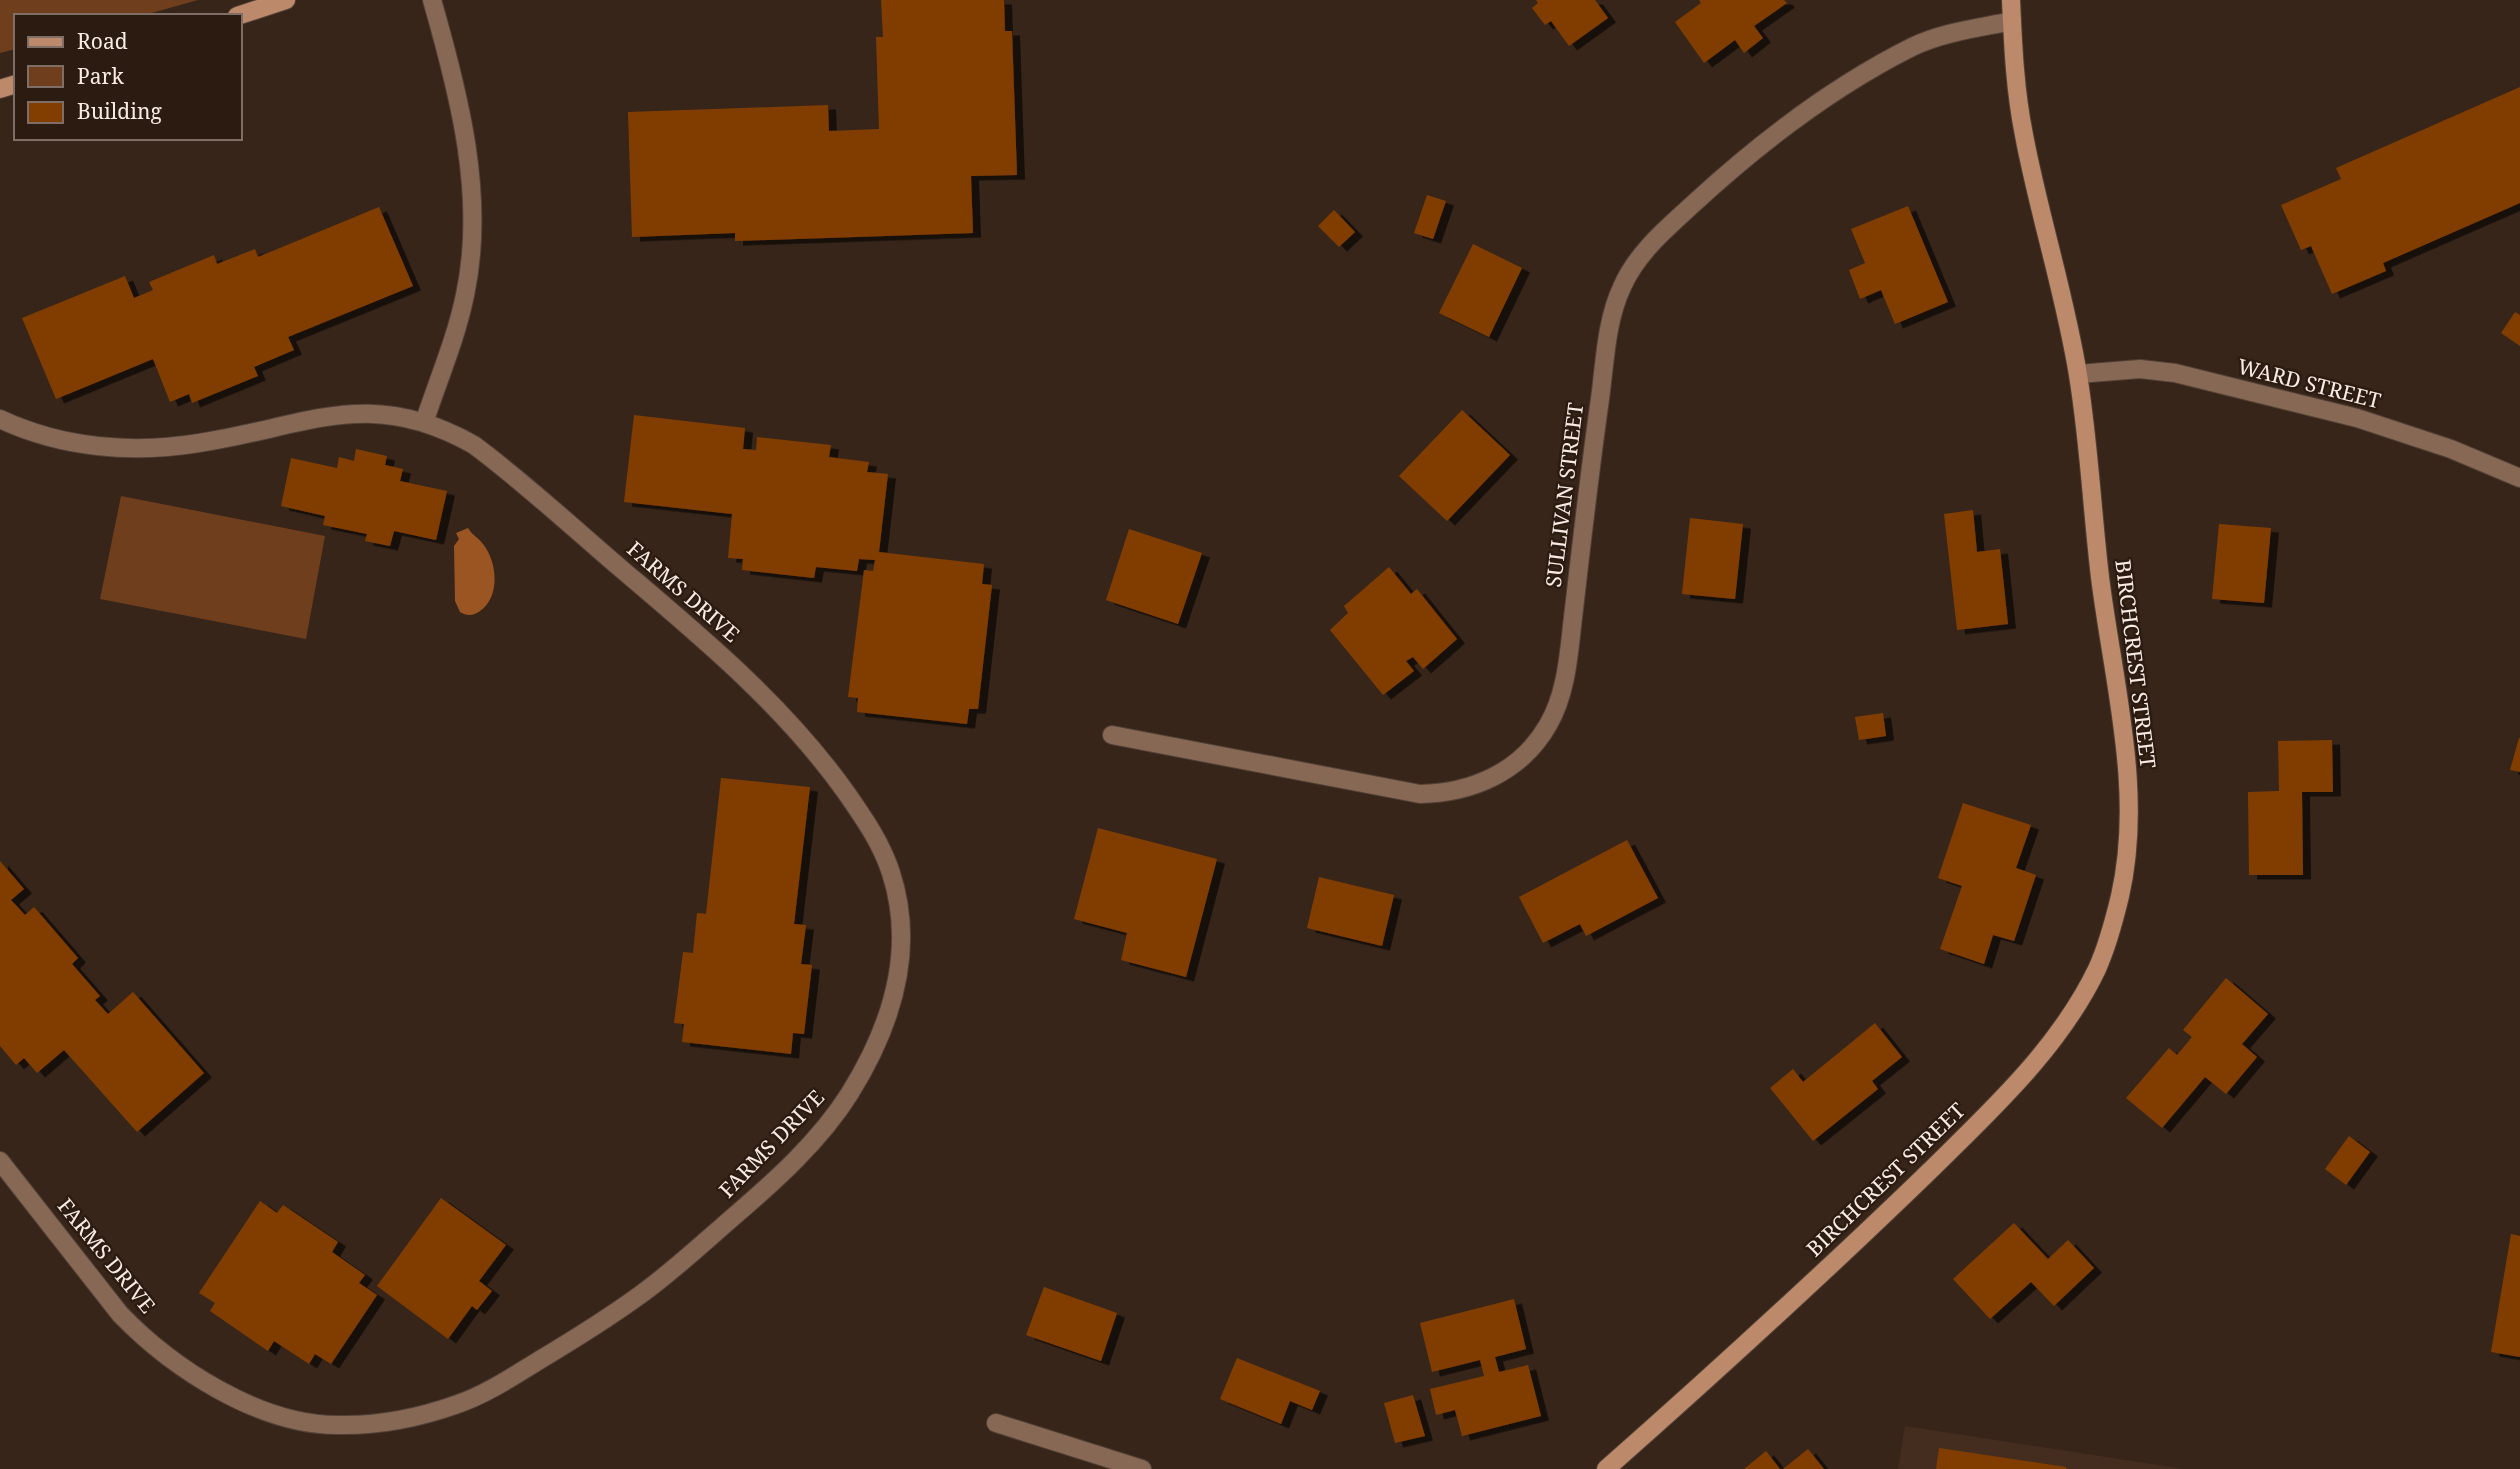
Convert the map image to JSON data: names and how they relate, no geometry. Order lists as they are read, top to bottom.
{
  "streets": {
    "street": [
      "WARD STREET",
      "SULLIVAN STREET",
      "FARMS DRIVE",
      "BIRCHCREST STREET"
    ]
  },
  "crossings": [
    ["WARD STREET", "BIRCHCREST STREET"],
    ["SULLIVAN STREET", "BIRCHCREST STREET"]
  ],
  "legend": ["Road", "Park", "Building"]
}
